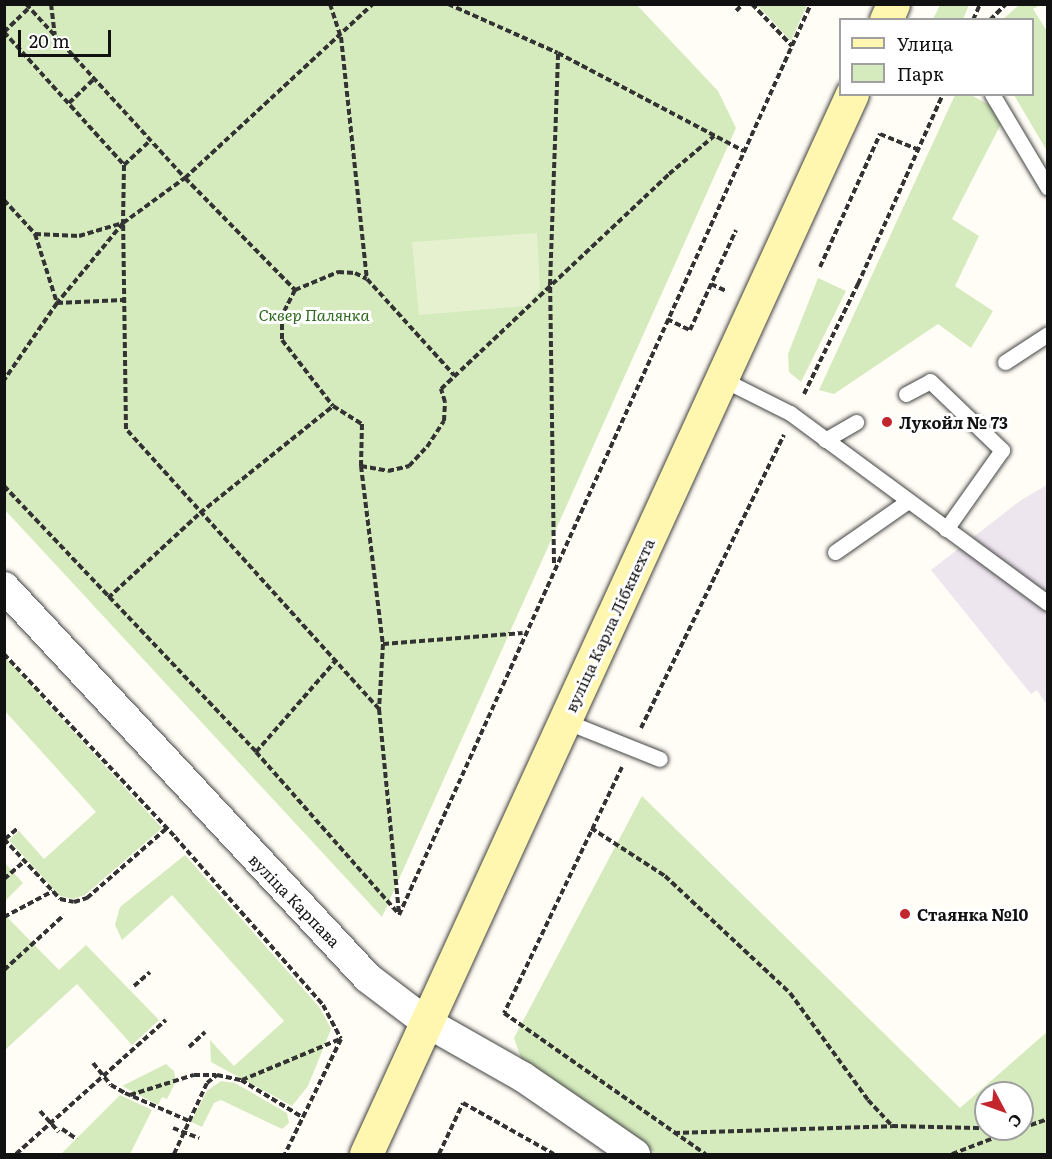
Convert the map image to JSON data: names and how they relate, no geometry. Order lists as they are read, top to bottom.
{
  "streets": {
    "main road": ["вуліца Карла Лібкнехта"],
    "street": ["вуліца Карпава"]
  },
  "crossings": [
    ["вуліца Карла Лібкнехта", "вуліца Карпава"]
  ],
  "parks": ["Сквер Палянка"],
  "places": ["Лукойл № 73", "Стаянка №10"],
  "legend": ["Улица", "Парк"],
  "scale_bar": "20 m",
  "north": "bottom right"
}
